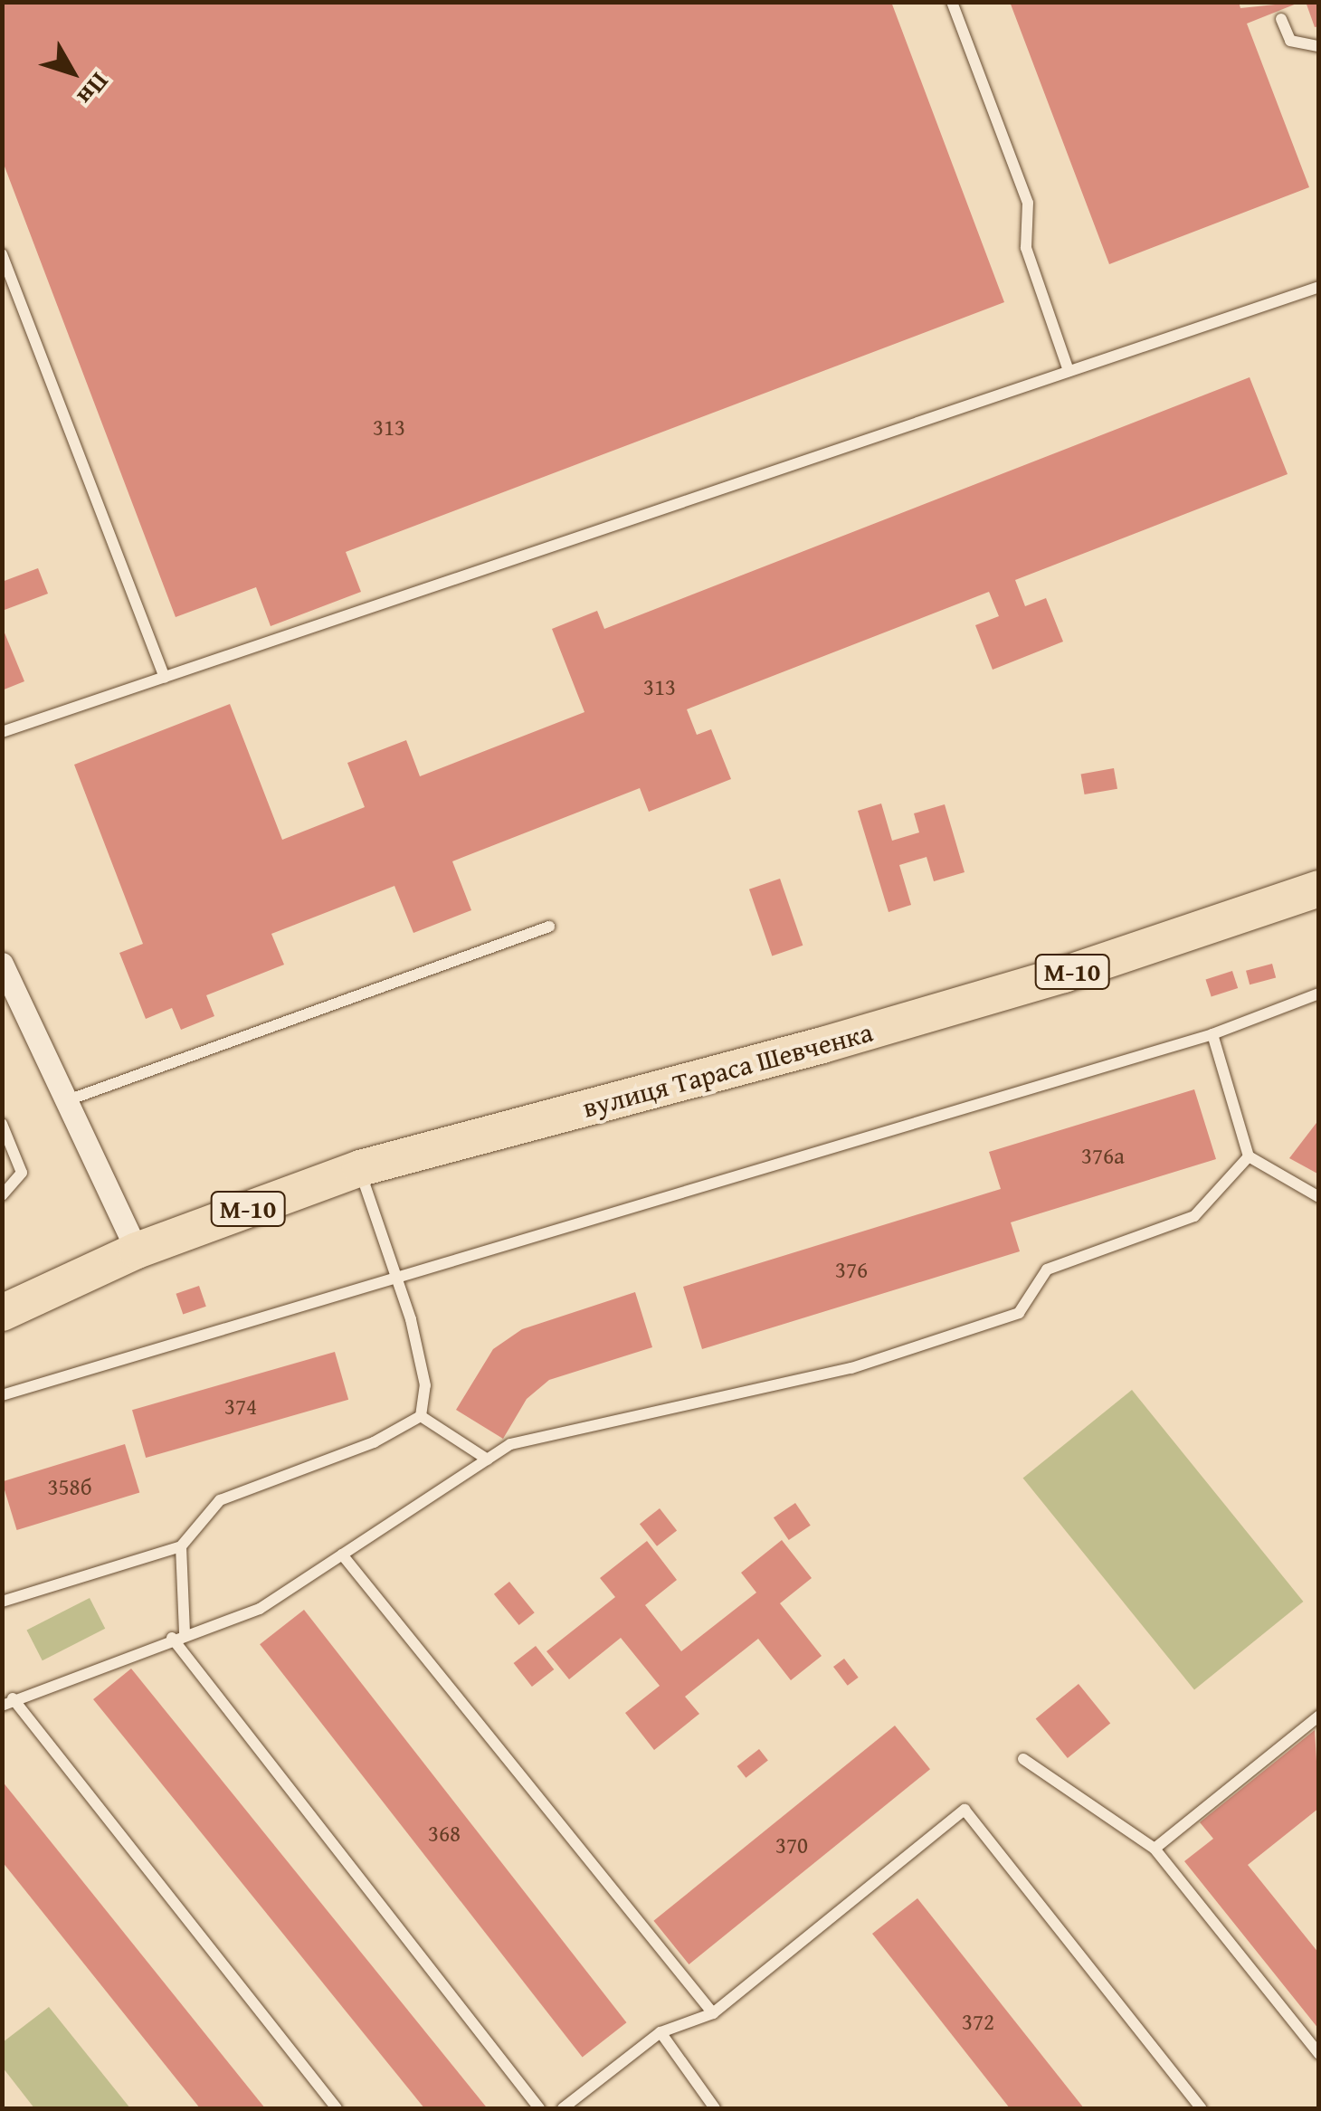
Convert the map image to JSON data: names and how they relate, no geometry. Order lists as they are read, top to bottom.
{
  "streets": {
    "main road": ["М-10", "вулиця Тараса Шевченка"]
  },
  "house_numbers": [
    "313",
    "313",
    "376а",
    "376",
    "374",
    "358б",
    "368",
    "370",
    "372"
  ],
  "north": "bottom right"
}
